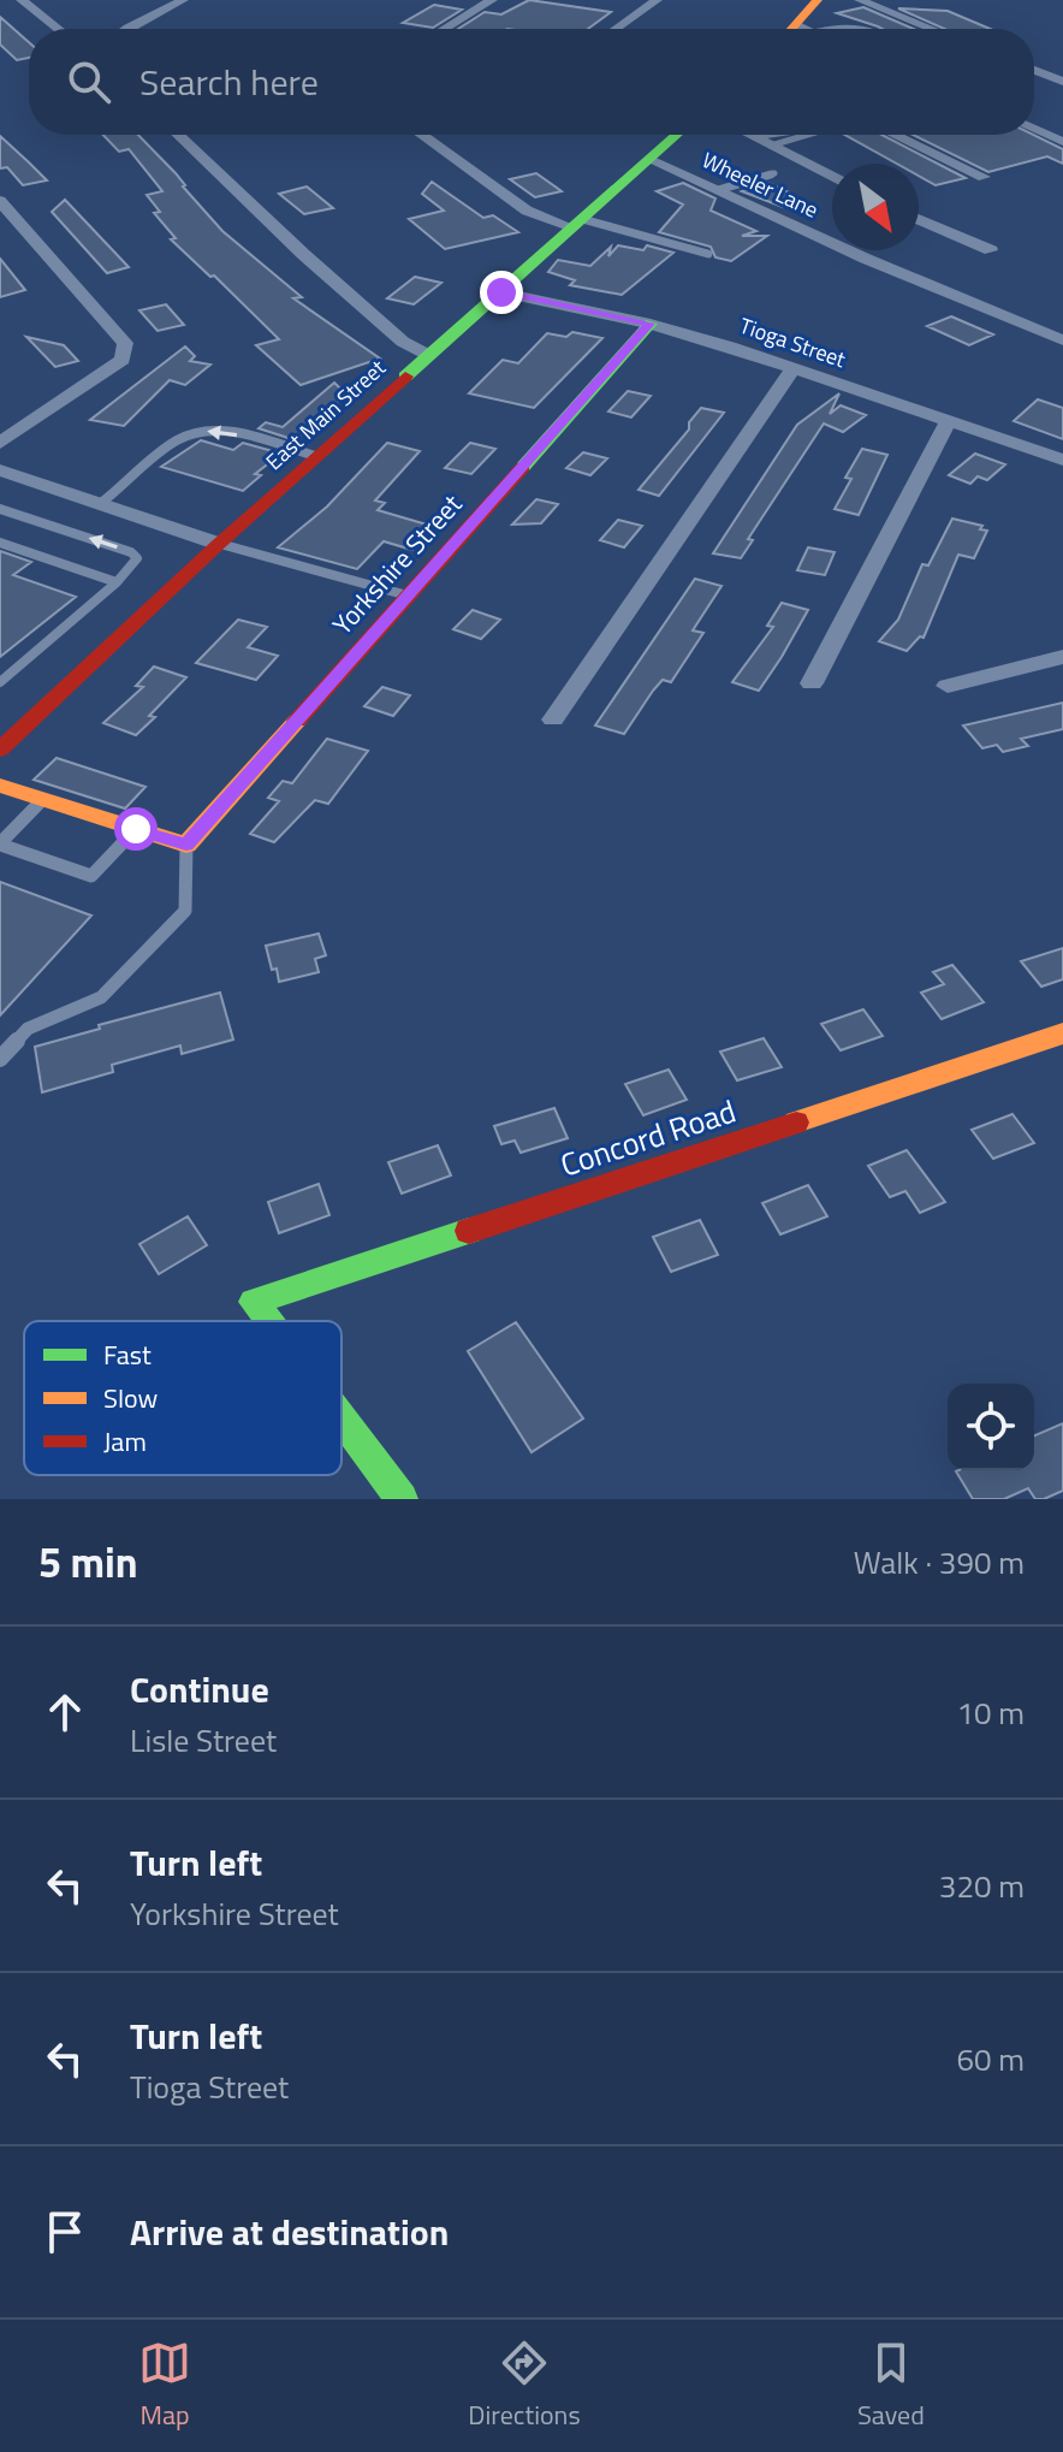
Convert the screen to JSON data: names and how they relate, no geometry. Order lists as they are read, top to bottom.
{
  "streets": {
    "main road": ["East Main Street", "Yorkshire Street", "Concord Road"],
    "street": ["Wheeler Lane", "Tioga Street"]
  },
  "crossings": [
    ["Wheeler Lane", "East Main Street"],
    ["Tioga Street", "East Main Street"],
    ["Tioga Street", "Yorkshire Street"]
  ],
  "legend": ["Fast", "Slow", "Jam"],
  "north": "bottom right",
  "page": {
    "search": "Search here",
    "heading": ["5 min", "Walk · 390 m"],
    "list": [
      ["Continue", "Lisle Street", "10 m"],
      ["Turn left", "Yorkshire Street", "320 m"],
      ["Turn left", "Tioga Street", "60 m"],
      "Arrive at destination"
    ],
    "nav": ["Map", "Directions", "Saved"]
  }
}
